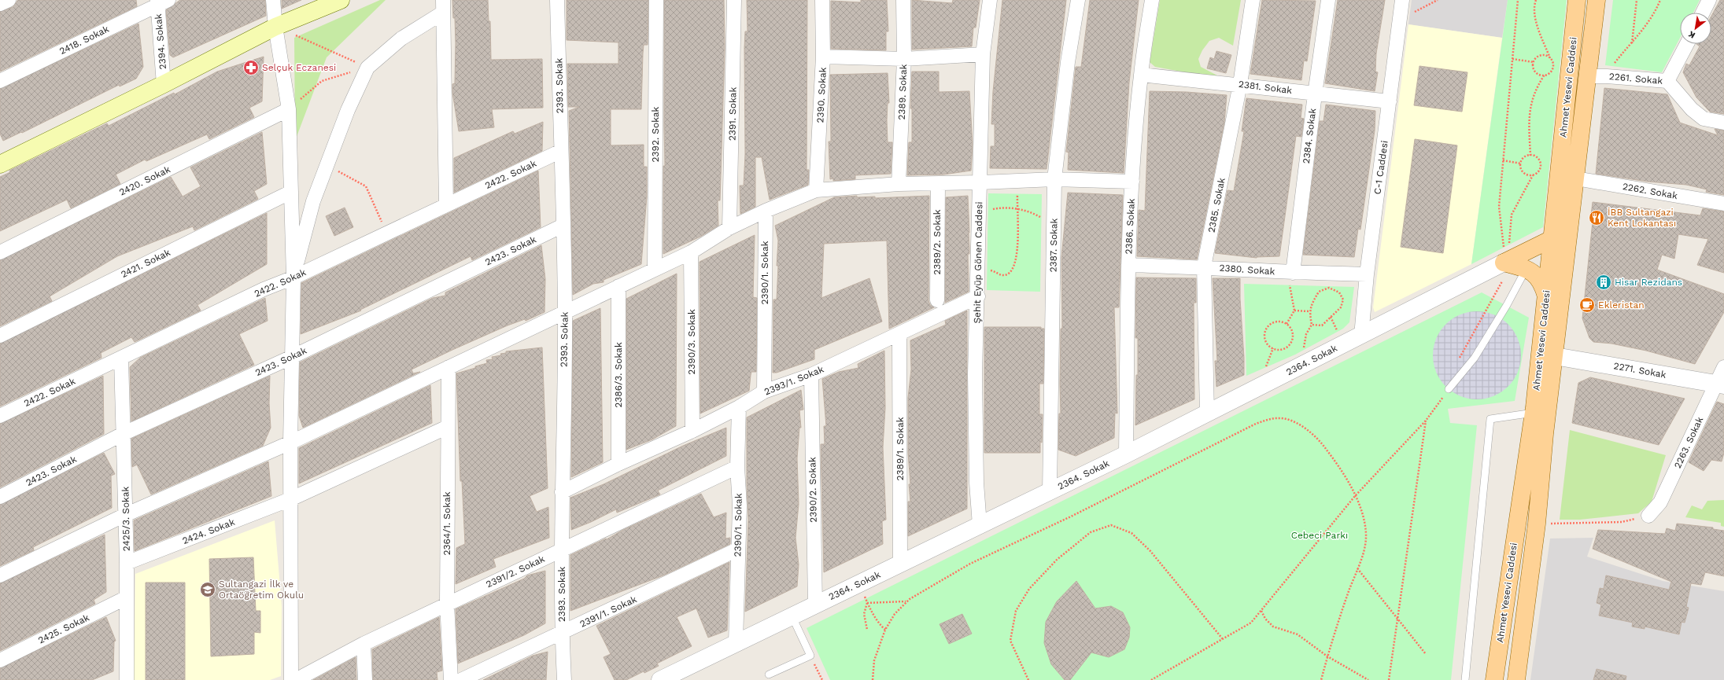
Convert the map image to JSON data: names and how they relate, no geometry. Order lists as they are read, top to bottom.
{
  "streets": {
    "main road": ["Ahmet Yesevi Caddesi"],
    "street": [
      "2418. Sokak",
      "2394. Sokak",
      "2261. Sokak",
      "2393. Sokak",
      "2381. Sokak",
      "2389. Sokak",
      "2390. Sokak",
      "2391. Sokak",
      "2392. Sokak",
      "2384. Sokak",
      "C-1 Caddesi",
      "2422. Sokak",
      "2420. Sokak",
      "2262. Sokak",
      "2385. Sokak",
      "2386. Sokak",
      "2389/2. Sokak",
      "2387. Sokak",
      "2423. Sokak",
      "Şehit Eyüp Gönen Caddesi",
      "2421. Sokak",
      "2380. Sokak",
      "2390/1. Sokak",
      "2390/3. Sokak",
      "2364. Sokak",
      "2271. Sokak",
      "2386/3. Sokak",
      "2393/1. Sokak",
      "2263. Sokak",
      "2389/1. Sokak",
      "2390/2. Sokak",
      "2425/3. Sokak",
      "2364/1. Sokak",
      "2424. Sokak",
      "2391/2. Sokak",
      "2391/1. Sokak",
      "2425. Sokak"
    ]
  },
  "crossings": [
    ["2418. Sokak", "2394. Sokak"],
    ["2261. Sokak", "Ahmet Yesevi Caddesi"],
    ["2393. Sokak", "2422. Sokak"],
    ["2393. Sokak", "2423. Sokak"],
    ["2393. Sokak", "2393/1. Sokak"],
    ["2393. Sokak", "2391/2. Sokak"],
    ["2393. Sokak", "2391/1. Sokak"],
    ["2381. Sokak", "2384. Sokak"],
    ["2381. Sokak", "C-1 Caddesi"],
    ["2381. Sokak", "2385. Sokak"],
    ["2381. Sokak", "2386. Sokak"],
    ["Ahmet Yesevi Caddesi", "2262. Sokak"],
    ["Ahmet Yesevi Caddesi", "2271. Sokak"],
    ["2384. Sokak", "2380. Sokak"],
    ["C-1 Caddesi", "2380. Sokak"],
    ["C-1 Caddesi", "2364. Sokak"],
    ["2422. Sokak", "2425/3. Sokak"],
    ["2385. Sokak", "2380. Sokak"],
    ["2385. Sokak", "2364. Sokak"],
    ["2386. Sokak", "2380. Sokak"],
    ["2386. Sokak", "2364. Sokak"],
    ["2387. Sokak", "2364. Sokak"],
    ["2423. Sokak", "2425/3. Sokak"],
    ["Şehit Eyüp Gönen Caddesi", "2364. Sokak"],
    ["Şehit Eyüp Gönen Caddesi", "2393/1. Sokak"],
    ["2390/1. Sokak", "2364. Sokak"],
    ["2390/1. Sokak", "2393/1. Sokak"],
    ["2390/1. Sokak", "2391/2. Sokak"],
    ["2390/1. Sokak", "2391/1. Sokak"],
    ["2390/3. Sokak", "2393/1. Sokak"],
    ["2364. Sokak", "2389/1. Sokak"],
    ["2364. Sokak", "2390/2. Sokak"],
    ["2271. Sokak", "2263. Sokak"],
    ["2386/3. Sokak", "2393/1. Sokak"],
    ["2393/1. Sokak", "2389/1. Sokak"],
    ["2393/1. Sokak", "2390/2. Sokak"],
    ["2425/3. Sokak", "2424. Sokak"],
    ["2425/3. Sokak", "2425. Sokak"],
    ["2364/1. Sokak", "2424. Sokak"],
    ["2364/1. Sokak", "2391/2. Sokak"]
  ],
  "parks": ["Cebeci Parkı"],
  "places": {
    "pharmacy": ["Selçuk Eczanesi"],
    "restaurant": ["İBB Sultangazi Kent Lokantası"],
    "building": ["Hisar Rezidans"],
    "cafe": ["Ekleristan"],
    "school or university": ["Sultangazi İlk ve Ortaöğretim Okulu"]
  },
  "north": "bottom left"
}
